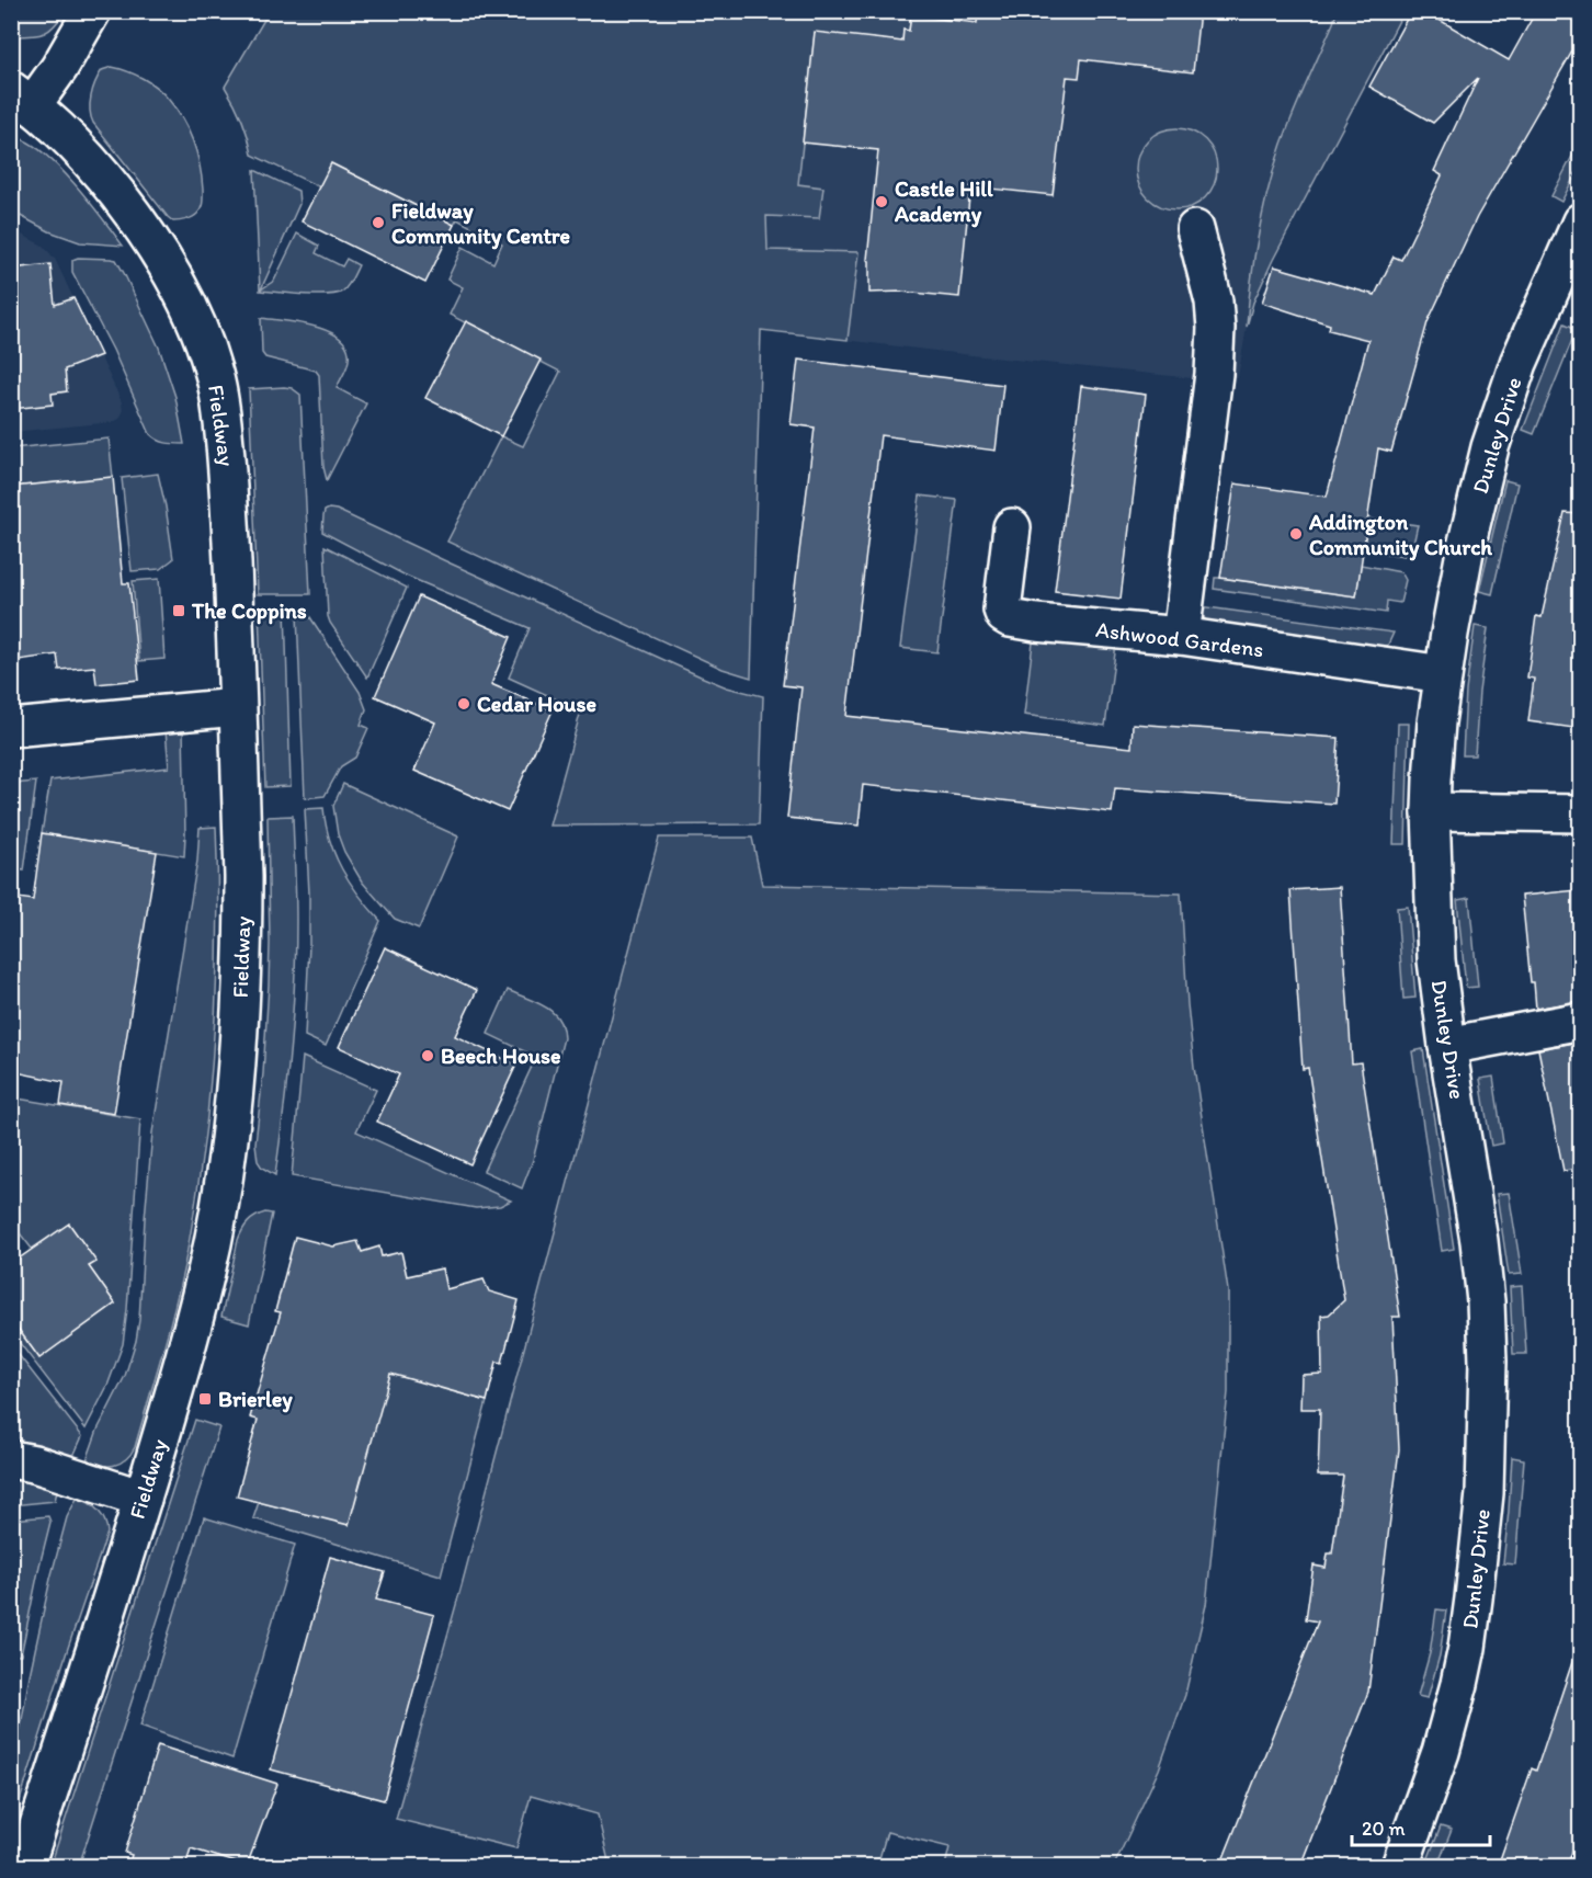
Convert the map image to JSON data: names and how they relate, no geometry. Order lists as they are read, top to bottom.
{
  "streets": {
    "street": ["Fieldway", "Dunley Drive", "Ashwood Gardens"]
  },
  "crossings": [
    ["Dunley Drive", "Ashwood Gardens"]
  ],
  "places": {
    "other": [
      "Castle Hill Academy",
      "Fieldway Community Centre",
      "Addington Community Church",
      "Cedar House",
      "Beech House"
    ],
    "transit": ["The Coppins", "Brierley"]
  },
  "scale_bar": "20 m"
}
